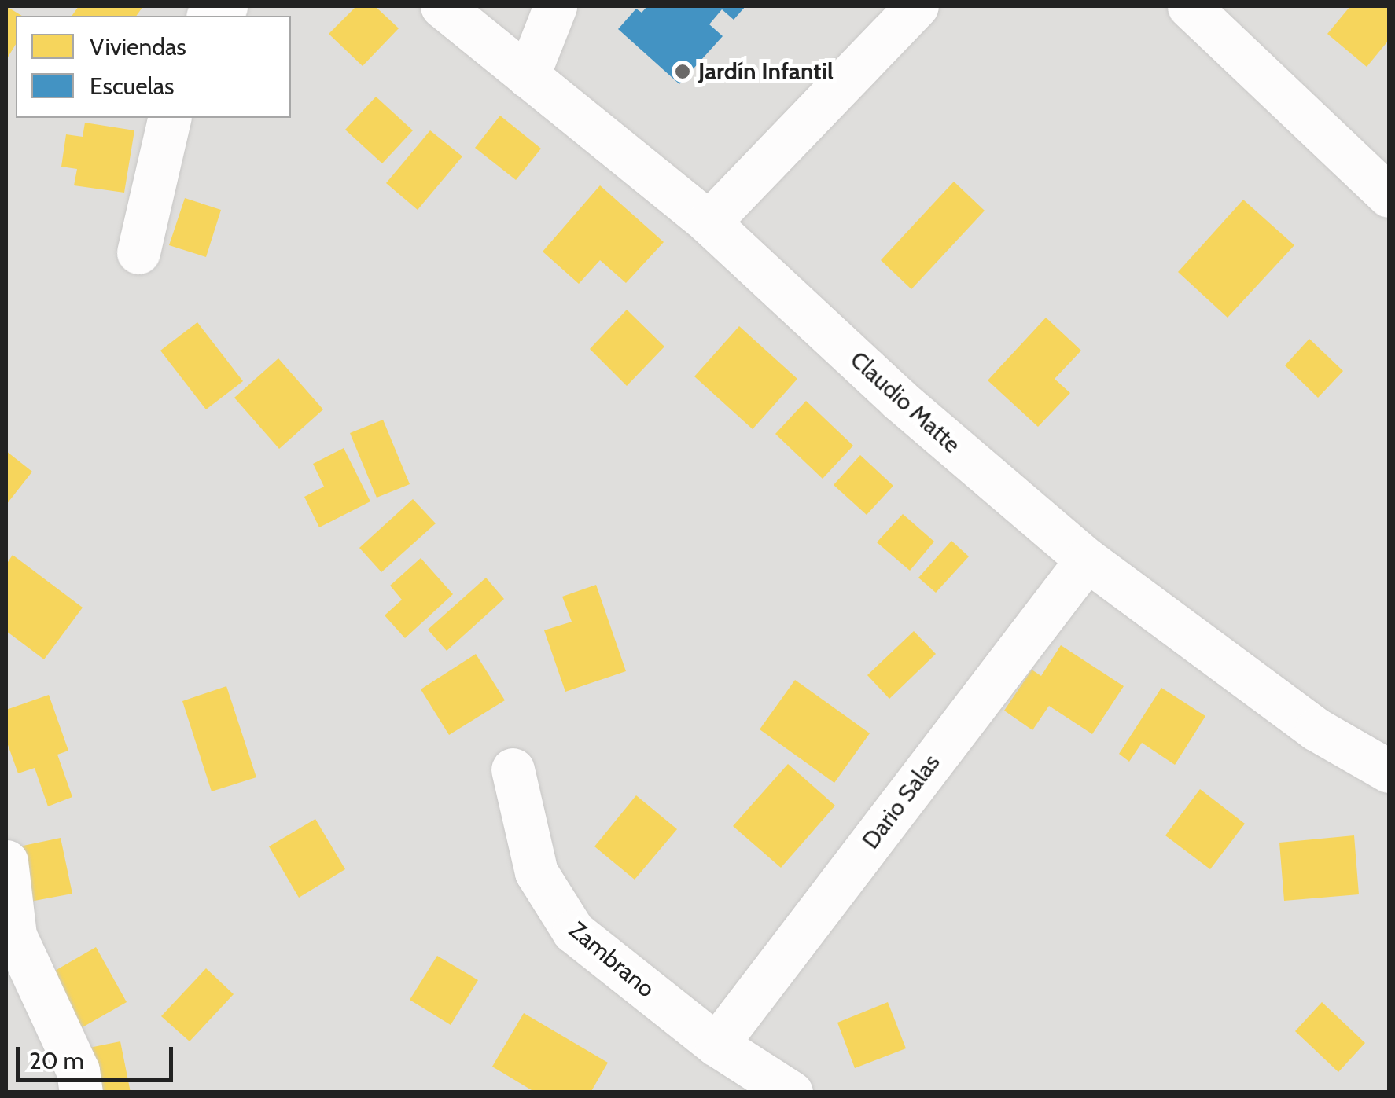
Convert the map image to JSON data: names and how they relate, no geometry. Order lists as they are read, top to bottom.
{
  "streets": {
    "street": ["Claudio Matte", "Dario Salas", "Zambrano"]
  },
  "crossings": [
    ["Claudio Matte", "Dario Salas"],
    ["Dario Salas", "Zambrano"]
  ],
  "places": ["Jardín Infantil"],
  "legend": ["Viviendas", "Escuelas"],
  "scale_bar": "20 m"
}
